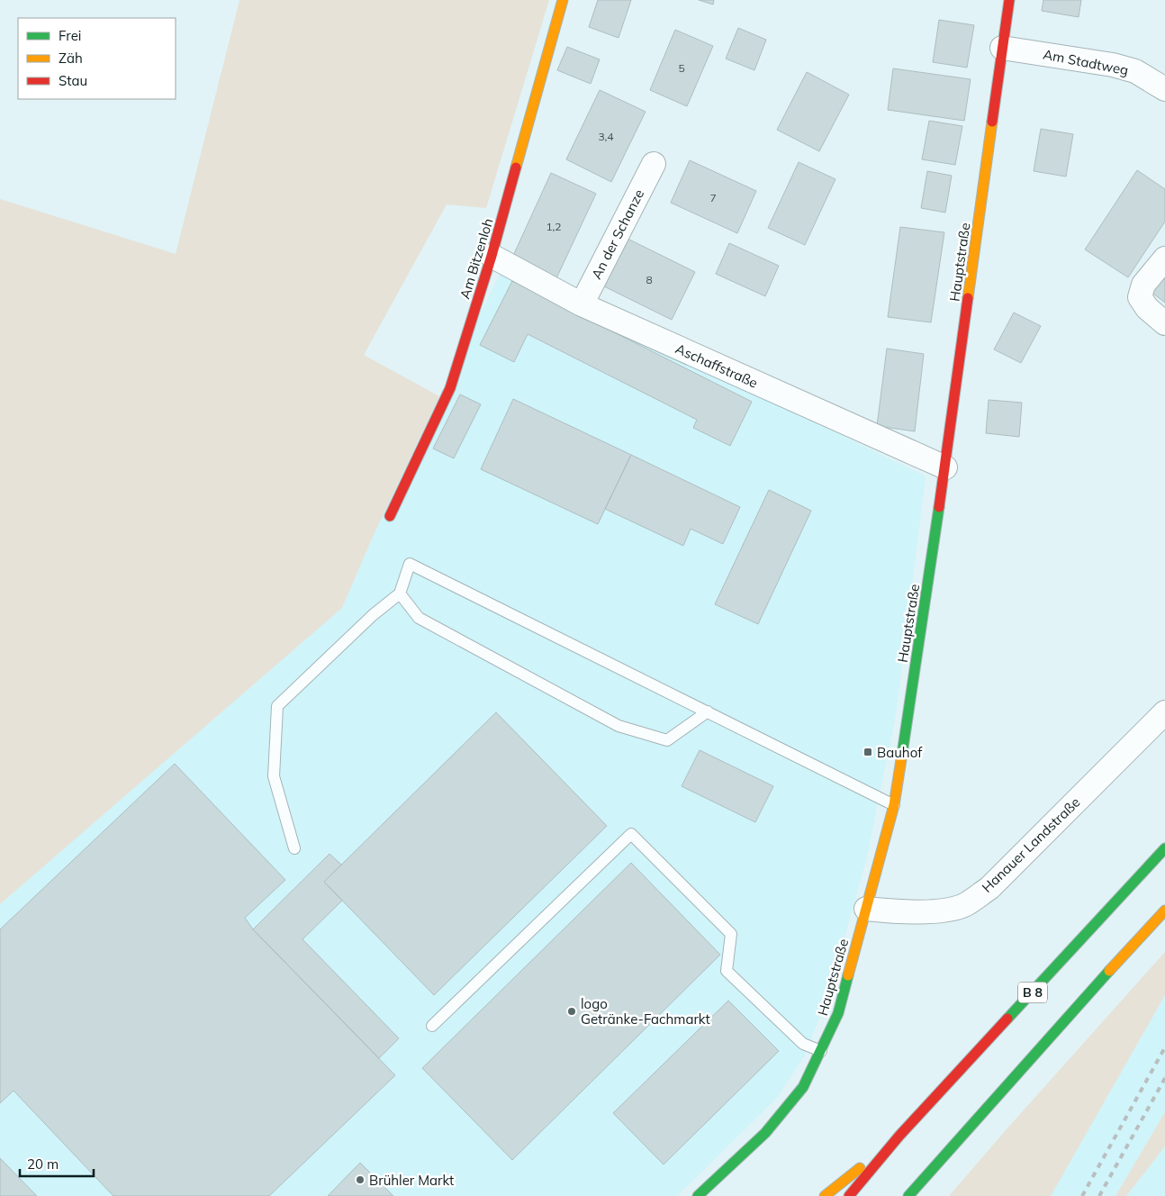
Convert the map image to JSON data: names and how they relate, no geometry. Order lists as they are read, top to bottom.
{
  "streets": {
    "main road": ["Am Bitzenloh", "Hauptstraße", "B 8"],
    "street": [
      "Am Stadtweg",
      "An der Schanze",
      "Aschaffstraße",
      "Hanauer Landstraße"
    ]
  },
  "crossings": [
    ["Am Stadtweg", "Hauptstraße"],
    ["An der Schanze", "Aschaffstraße"],
    ["Am Bitzenloh", "Aschaffstraße"],
    ["Hauptstraße", "Aschaffstraße"],
    ["Hauptstraße", "Hanauer Landstraße"]
  ],
  "places": {
    "transit": ["Bauhof"],
    "other": ["logo Getränke-Fachmarkt", "Brühler Markt"]
  },
  "house_numbers": [
    "5",
    "3,4",
    "7",
    "1,2",
    "8"
  ],
  "legend": ["Frei", "Zäh", "Stau"],
  "scale_bar": "20 m"
}
